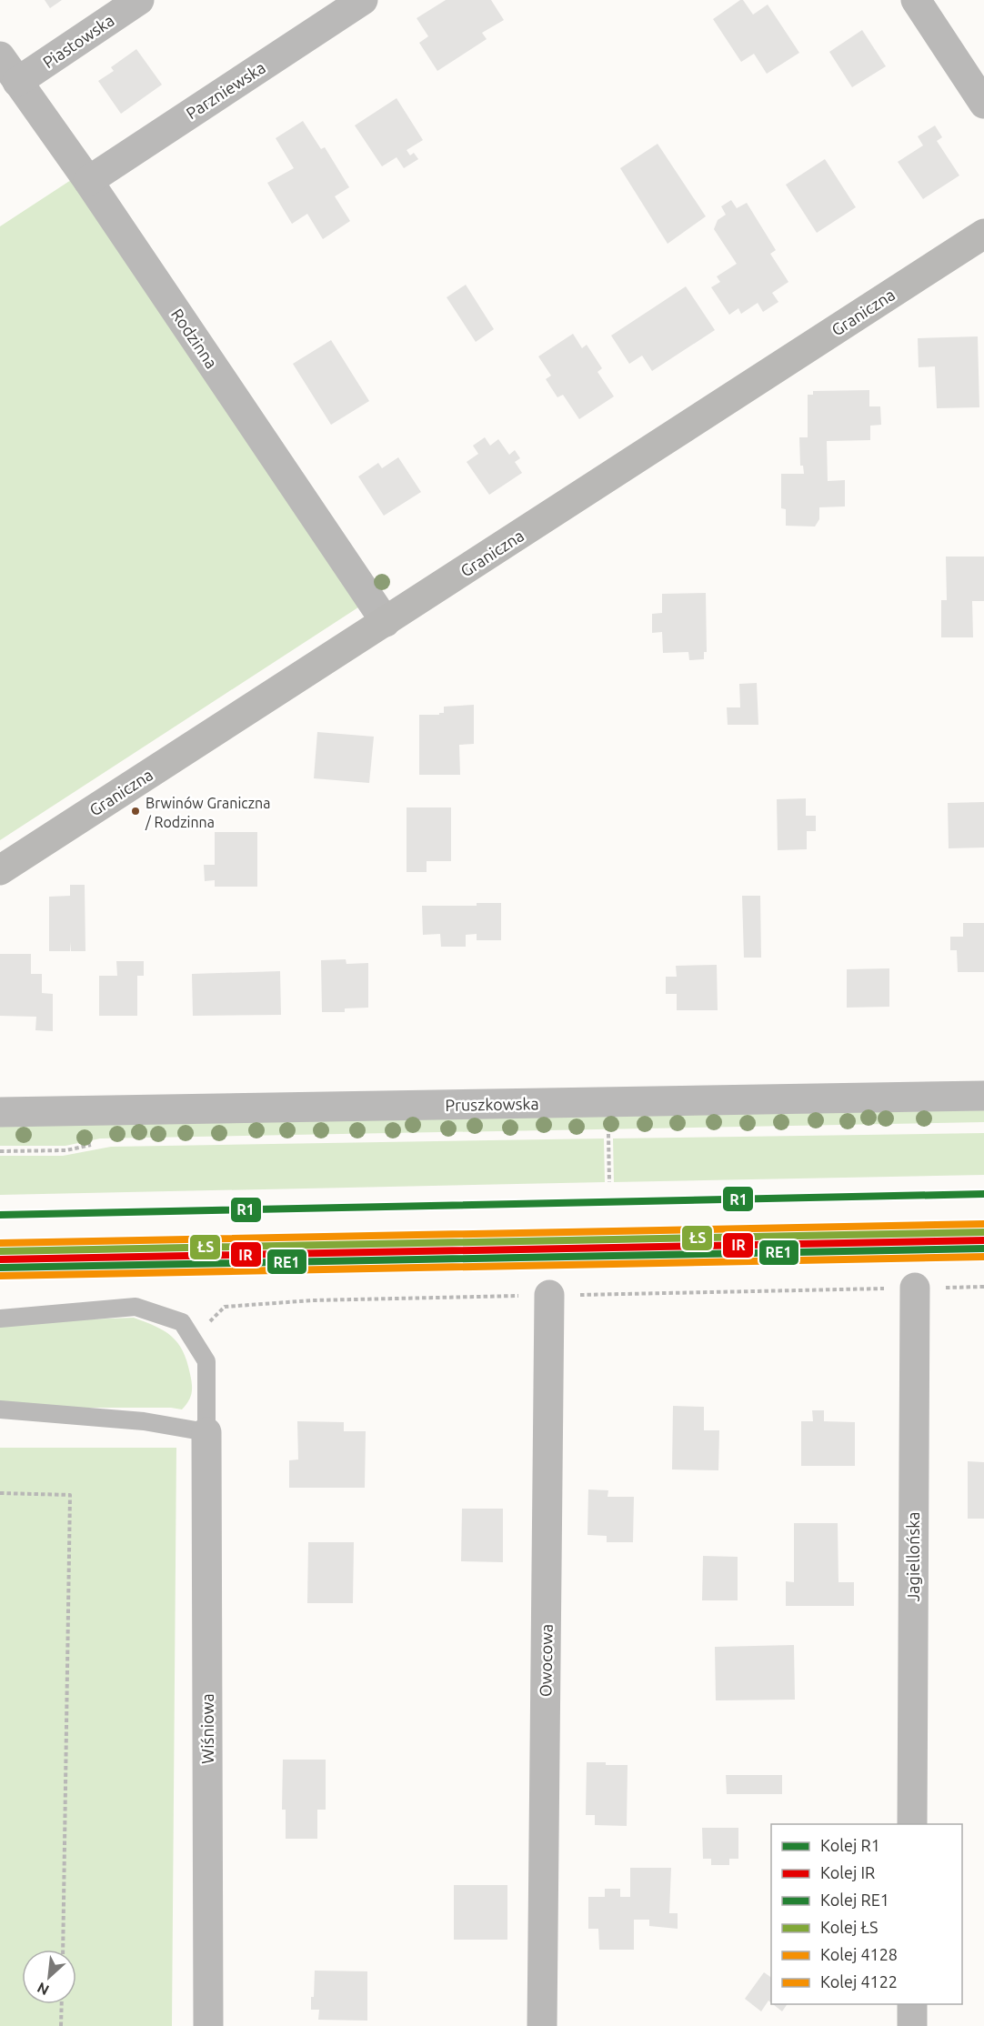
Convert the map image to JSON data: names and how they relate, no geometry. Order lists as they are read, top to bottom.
{
  "streets": {
    "street": [
      "Piastowska",
      "Parzniewska",
      "Graniczna",
      "Rodzinna",
      "Pruszkowska",
      "Jagiellońska",
      "Owocowa",
      "Wiśniowa"
    ]
  },
  "crossings": [
    ["Piastowska", "Rodzinna"],
    ["Parzniewska", "Rodzinna"],
    ["Graniczna", "Rodzinna"]
  ],
  "places": ["Brwinów Graniczna / Rodzinna"],
  "lines": [
    "rail line R1",
    "rail line 4122",
    "rail line ŁS",
    "rail line IR",
    "rail line RE1",
    "rail line 4128"
  ],
  "legend": [
    "Kolej R1",
    "Kolej IR",
    "Kolej RE1",
    "Kolej ŁS",
    "Kolej 4128",
    "Kolej 4122"
  ],
  "north": "bottom left"
}
